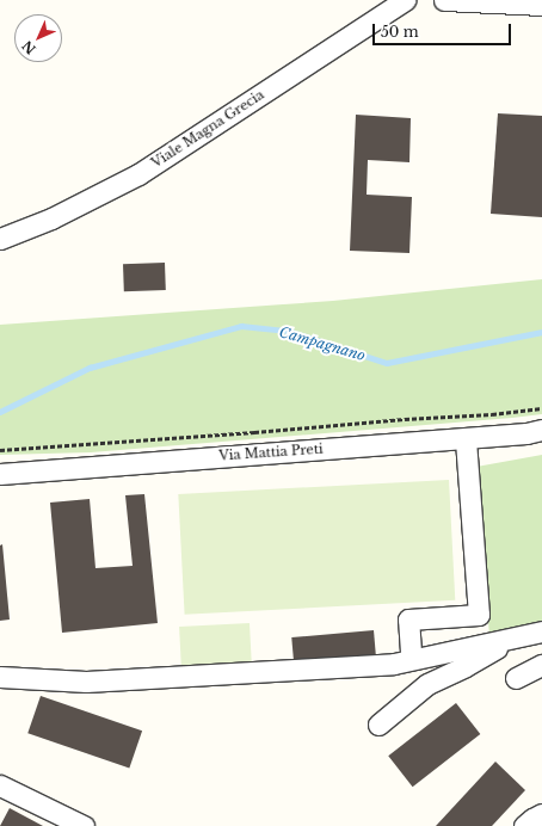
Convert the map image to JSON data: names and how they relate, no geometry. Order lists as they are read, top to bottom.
{
  "streets": {
    "street": ["Viale Magna Grecia", "Via Mattia Preti"]
  },
  "water": ["Campagnano"],
  "scale_bar": "50 m",
  "north": "bottom left"
}
